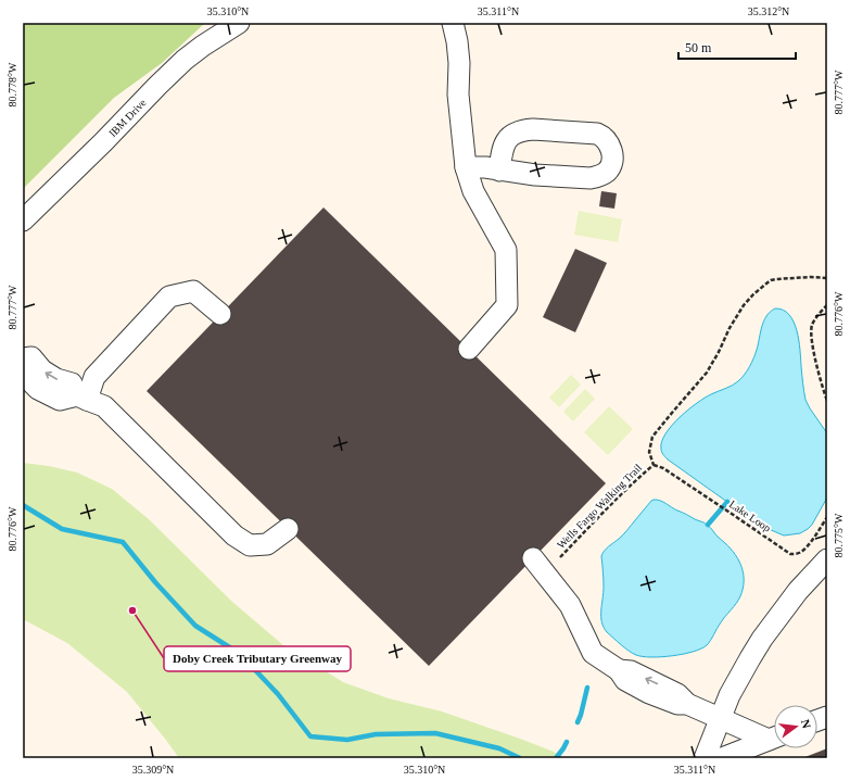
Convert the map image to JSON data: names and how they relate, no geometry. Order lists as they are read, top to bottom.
{
  "streets": {
    "street": ["IBM Drive"],
    "path": ["Wells Fargo Walking Trail", "Lake Loop"]
  },
  "crossings": [
    ["Wells Fargo Walking Trail", "Lake Loop"]
  ],
  "places": ["Doby Creek Tributary Greenway"],
  "scale_bar": "50 m",
  "north": "right",
  "coordinates": [
    "35.310°N",
    "35.311°N",
    "35.312°N",
    "80.778°W",
    "80.777°W",
    "80.776°W",
    "80.775°W",
    "35.309°N"
  ]
}
